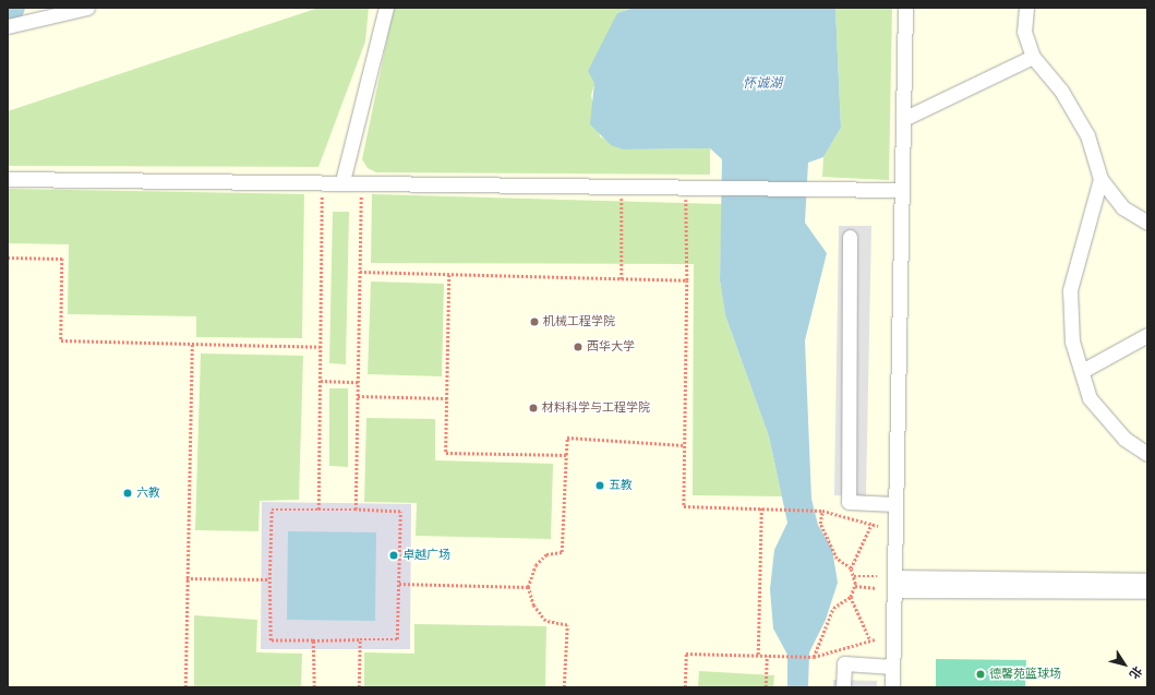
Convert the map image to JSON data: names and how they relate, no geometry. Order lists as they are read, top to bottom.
{
  "water": ["怀诚湖"],
  "places": [
    "机械工程学院",
    "西华大学",
    "材料科学与工程学院",
    "五教",
    "六教",
    "卓越广场",
    "德馨苑篮球场"
  ],
  "north": "bottom right"
}
